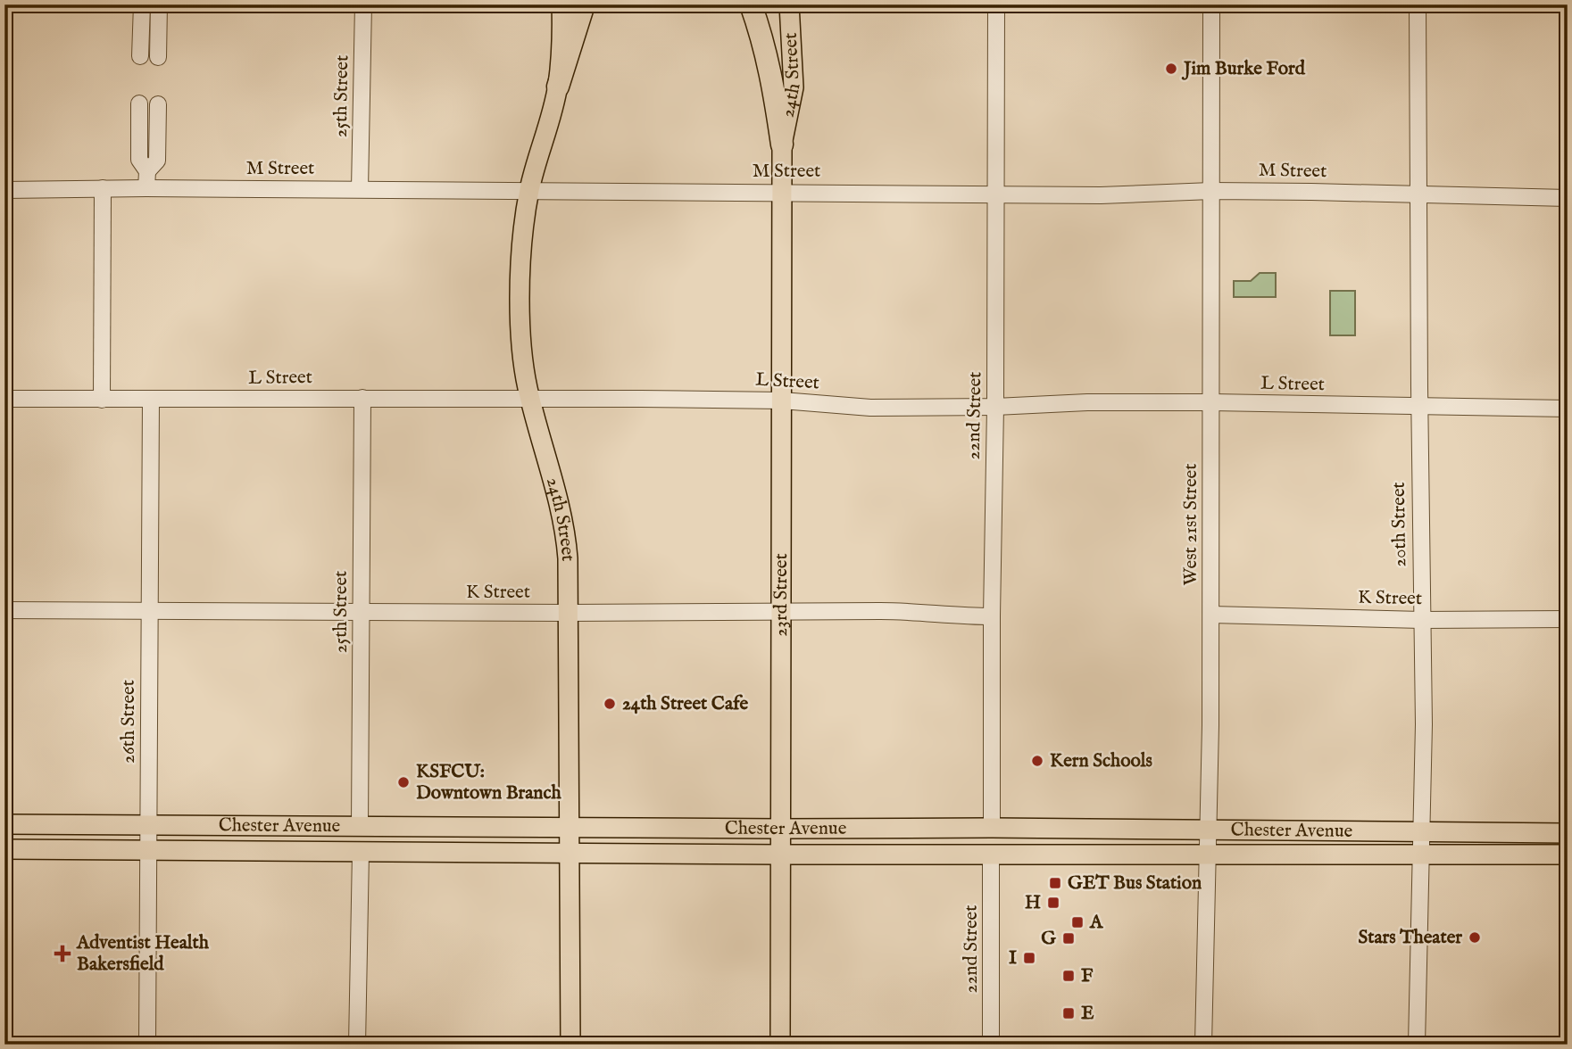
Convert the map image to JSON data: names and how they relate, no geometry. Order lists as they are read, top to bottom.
{
  "streets": {
    "main road": ["24th Street", "23rd Street", "Chester Avenue"],
    "street": [
      "25th Street",
      "M Street",
      "L Street",
      "22nd Street",
      "West 21st Street",
      "20th Street",
      "K Street",
      "26th Street"
    ]
  },
  "crossings": [
    ["24th Street", "M Street"],
    ["24th Street", "L Street"],
    ["24th Street", "K Street"],
    ["24th Street", "23rd Street"],
    ["24th Street", "Chester Avenue"],
    ["25th Street", "M Street"],
    ["25th Street", "L Street"],
    ["25th Street", "K Street"],
    ["25th Street", "Chester Avenue"],
    ["M Street", "22nd Street"],
    ["M Street", "West 21st Street"],
    ["M Street", "20th Street"],
    ["M Street", "23rd Street"],
    ["L Street", "22nd Street"],
    ["L Street", "West 21st Street"],
    ["L Street", "20th Street"],
    ["L Street", "23rd Street"],
    ["L Street", "26th Street"],
    ["22nd Street", "K Street"],
    ["22nd Street", "Chester Avenue"],
    ["West 21st Street", "K Street"],
    ["West 21st Street", "Chester Avenue"],
    ["20th Street", "K Street"],
    ["20th Street", "Chester Avenue"],
    ["K Street", "23rd Street"],
    ["K Street", "26th Street"],
    ["23rd Street", "Chester Avenue"],
    ["26th Street", "Chester Avenue"]
  ],
  "places": {
    "other": [
      "Jim Burke Ford",
      "24th Street Cafe",
      "Kern Schools",
      "KSFCU: Downtown Branch",
      "Stars Theater"
    ],
    "transit": [
      "GET Bus Station",
      "H",
      "A",
      "G",
      "I",
      "F",
      "E"
    ],
    "health": ["Adventist Health Bakersfield"]
  }
}
